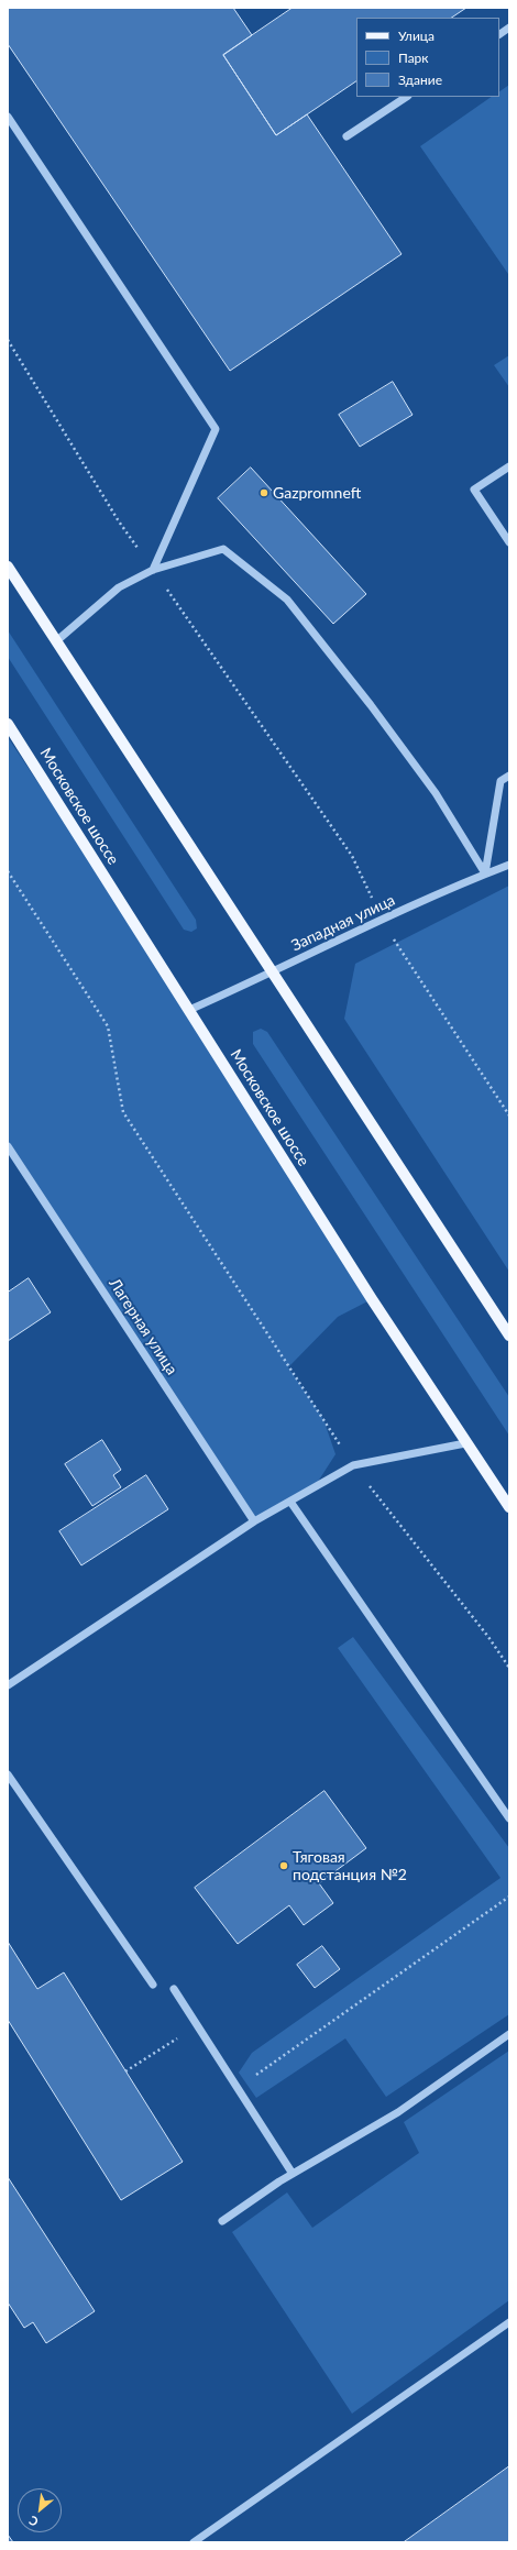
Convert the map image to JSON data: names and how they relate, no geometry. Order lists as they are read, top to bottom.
{
  "streets": {
    "main road": ["Московское шоссе"],
    "street": ["Западная улица", "Лагерная улица"]
  },
  "crossings": [
    ["Московское шоссе", "Западная улица"]
  ],
  "places": ["Gazpromneft", "Тяговая подстанция №2"],
  "legend": ["Улица", "Парк", "Здание"],
  "north": "bottom left"
}
